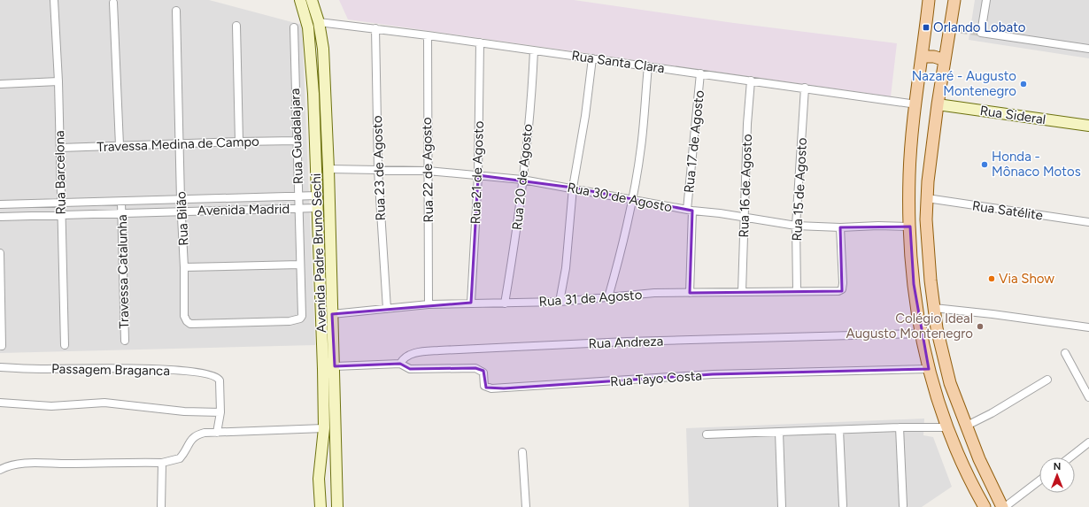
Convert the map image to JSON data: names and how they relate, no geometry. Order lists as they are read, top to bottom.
{
  "streets": {
    "main road": ["Rua Sideral", "Avenida Padre Bruno Sechi"],
    "street": [
      "Rua Santa Clara",
      "Rua Guadalajara",
      "Rua 17 de Agosto",
      "Travessa Medina de Campo",
      "Rua 23 de Agosto",
      "Rua 22 de Agosto",
      "Rua Barcelona",
      "Rua 21 de Agosto",
      "Rua 20 de Agosto",
      "Rua 16 de Agosto",
      "Rua 15 de Agosto",
      "Rua 30 de Agosto",
      "Avenida Madrid",
      "Rua Satélite",
      "Rua Bilão",
      "Travessa Catalunha",
      "Rua 31 de Agosto",
      "Rua Andreza",
      "Passagem Braganca",
      "Rua Tayo Costa"
    ]
  },
  "crossings": [
    ["Rua Santa Clara", "Rua 17 de Agosto"],
    ["Rua Santa Clara", "Rua 23 de Agosto"],
    ["Rua Santa Clara", "Rua 22 de Agosto"],
    ["Rua Santa Clara", "Rua 21 de Agosto"],
    ["Rua Santa Clara", "Rua 20 de Agosto"],
    ["Rua Santa Clara", "Rua 16 de Agosto"],
    ["Rua Santa Clara", "Rua 15 de Agosto"],
    ["Rua Santa Clara", "Avenida Padre Bruno Sechi"],
    ["Rua Guadalajara", "Travessa Medina de Campo"],
    ["Rua Guadalajara", "Avenida Madrid"],
    ["Rua Guadalajara", "Rua Bilão"],
    ["Rua 17 de Agosto", "Rua 30 de Agosto"],
    ["Rua 17 de Agosto", "Rua 31 de Agosto"],
    ["Travessa Medina de Campo", "Rua Barcelona"],
    ["Travessa Medina de Campo", "Rua Bilão"],
    ["Rua 23 de Agosto", "Rua 30 de Agosto"],
    ["Rua 23 de Agosto", "Rua 31 de Agosto"],
    ["Rua 22 de Agosto", "Rua 30 de Agosto"],
    ["Rua 22 de Agosto", "Rua 31 de Agosto"],
    ["Rua Barcelona", "Avenida Madrid"],
    ["Rua 21 de Agosto", "Rua 30 de Agosto"],
    ["Rua 21 de Agosto", "Rua 31 de Agosto"],
    ["Rua 20 de Agosto", "Rua 30 de Agosto"],
    ["Rua 20 de Agosto", "Rua 31 de Agosto"],
    ["Rua 16 de Agosto", "Rua 30 de Agosto"],
    ["Rua 16 de Agosto", "Rua 31 de Agosto"],
    ["Rua 15 de Agosto", "Rua 30 de Agosto"],
    ["Rua 15 de Agosto", "Rua 31 de Agosto"],
    ["Rua 30 de Agosto", "Avenida Padre Bruno Sechi"],
    ["Rua 30 de Agosto", "Rua 31 de Agosto"],
    ["Avenida Madrid", "Rua Bilão"],
    ["Avenida Madrid", "Avenida Padre Bruno Sechi"],
    ["Avenida Madrid", "Travessa Catalunha"],
    ["Avenida Padre Bruno Sechi", "Rua 31 de Agosto"],
    ["Rua Andreza", "Rua Tayo Costa"]
  ],
  "places": {
    "transit": ["Orlando Lobato"],
    "other": [
      "Nazaré - Augusto Montenegro",
      "Honda - Mônaco Motos",
      "Via Show",
      "Colégio Ideal Augusto Montenegro"
    ]
  },
  "north": "top"
}
